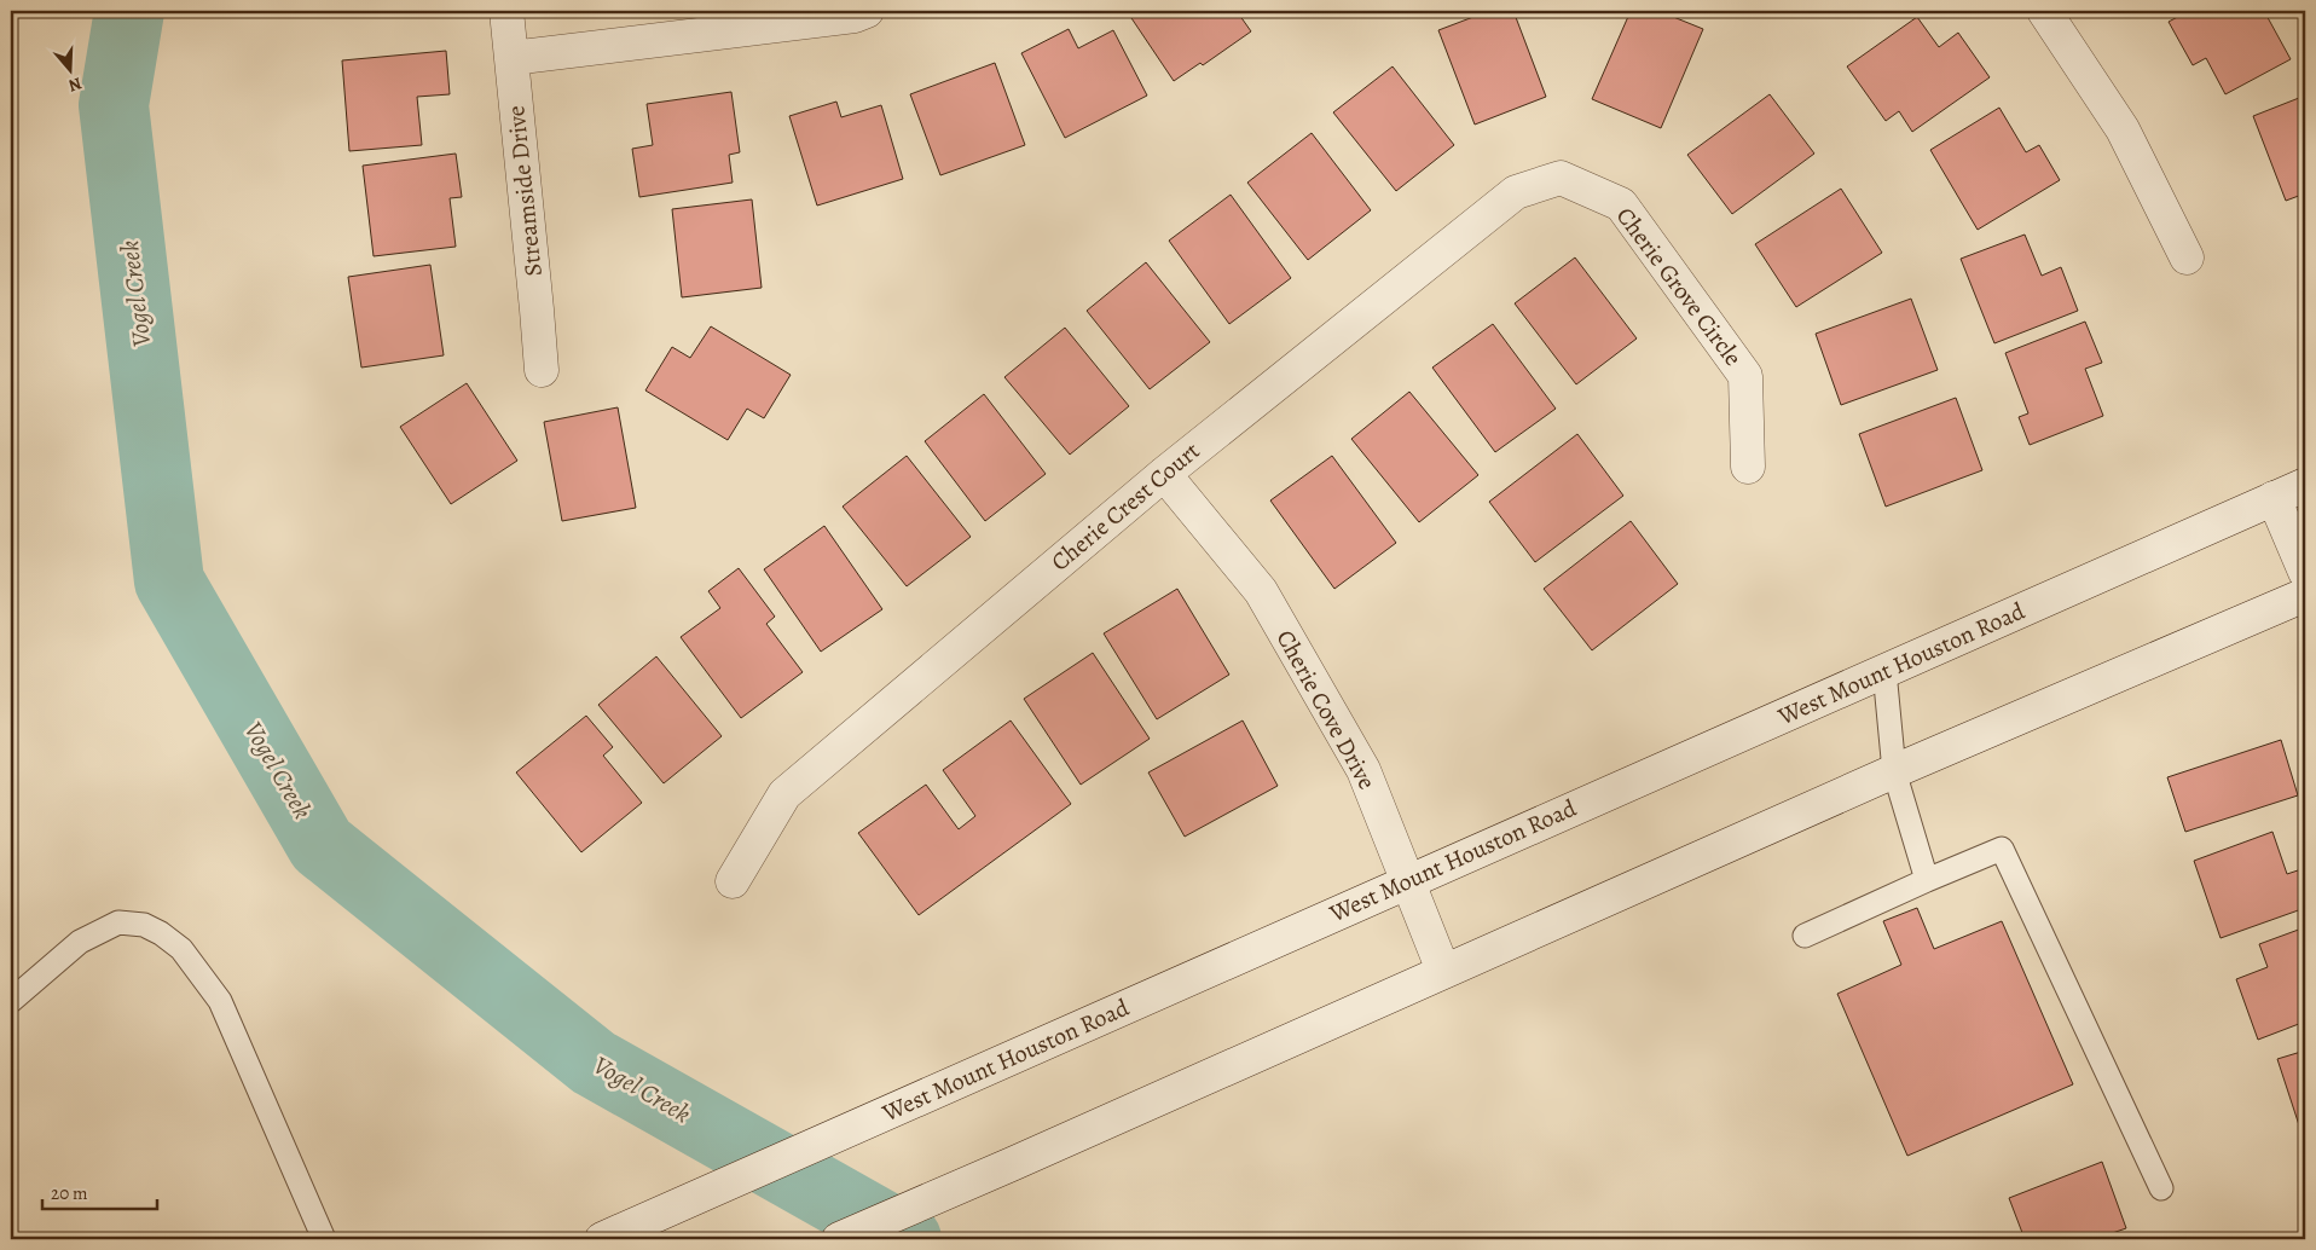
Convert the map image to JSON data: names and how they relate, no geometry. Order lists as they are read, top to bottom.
{
  "streets": {
    "main road": [
      "Streamside Drive",
      "Cherie Grove Circle",
      "Cherie Crest Court",
      "West Mount Houston Road",
      "Cherie Cove Drive"
    ]
  },
  "crossings": [
    ["Cherie Grove Circle", "Cherie Crest Court"],
    ["Cherie Crest Court", "Cherie Cove Drive"],
    ["West Mount Houston Road", "Cherie Cove Drive"]
  ],
  "water": ["Vogel Creek"],
  "scale_bar": "20 m",
  "north": "bottom"
}
